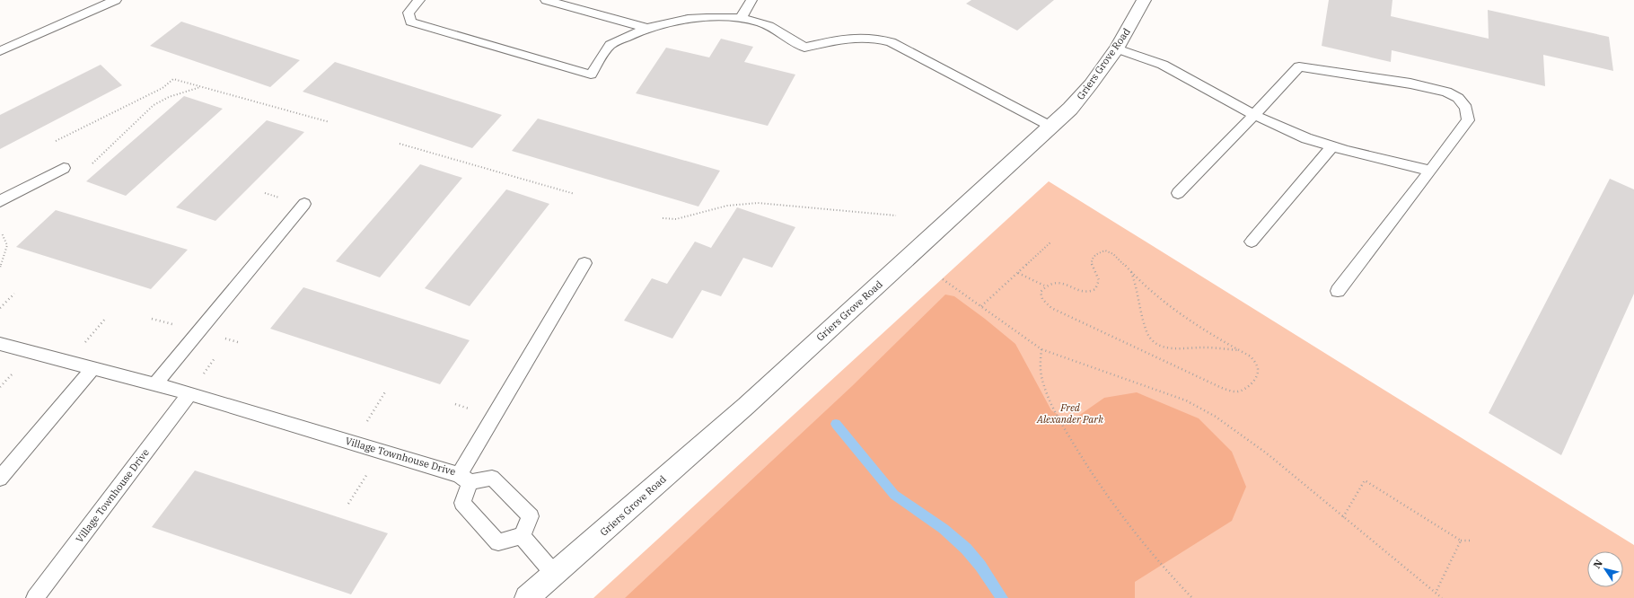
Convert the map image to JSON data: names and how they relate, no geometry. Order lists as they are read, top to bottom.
{
  "streets": {
    "street": ["Griers Grove Road"],
    "lane": ["Village Townhouse Drive"]
  },
  "parks": ["Fred Alexander Park"],
  "north": "top left"
}
